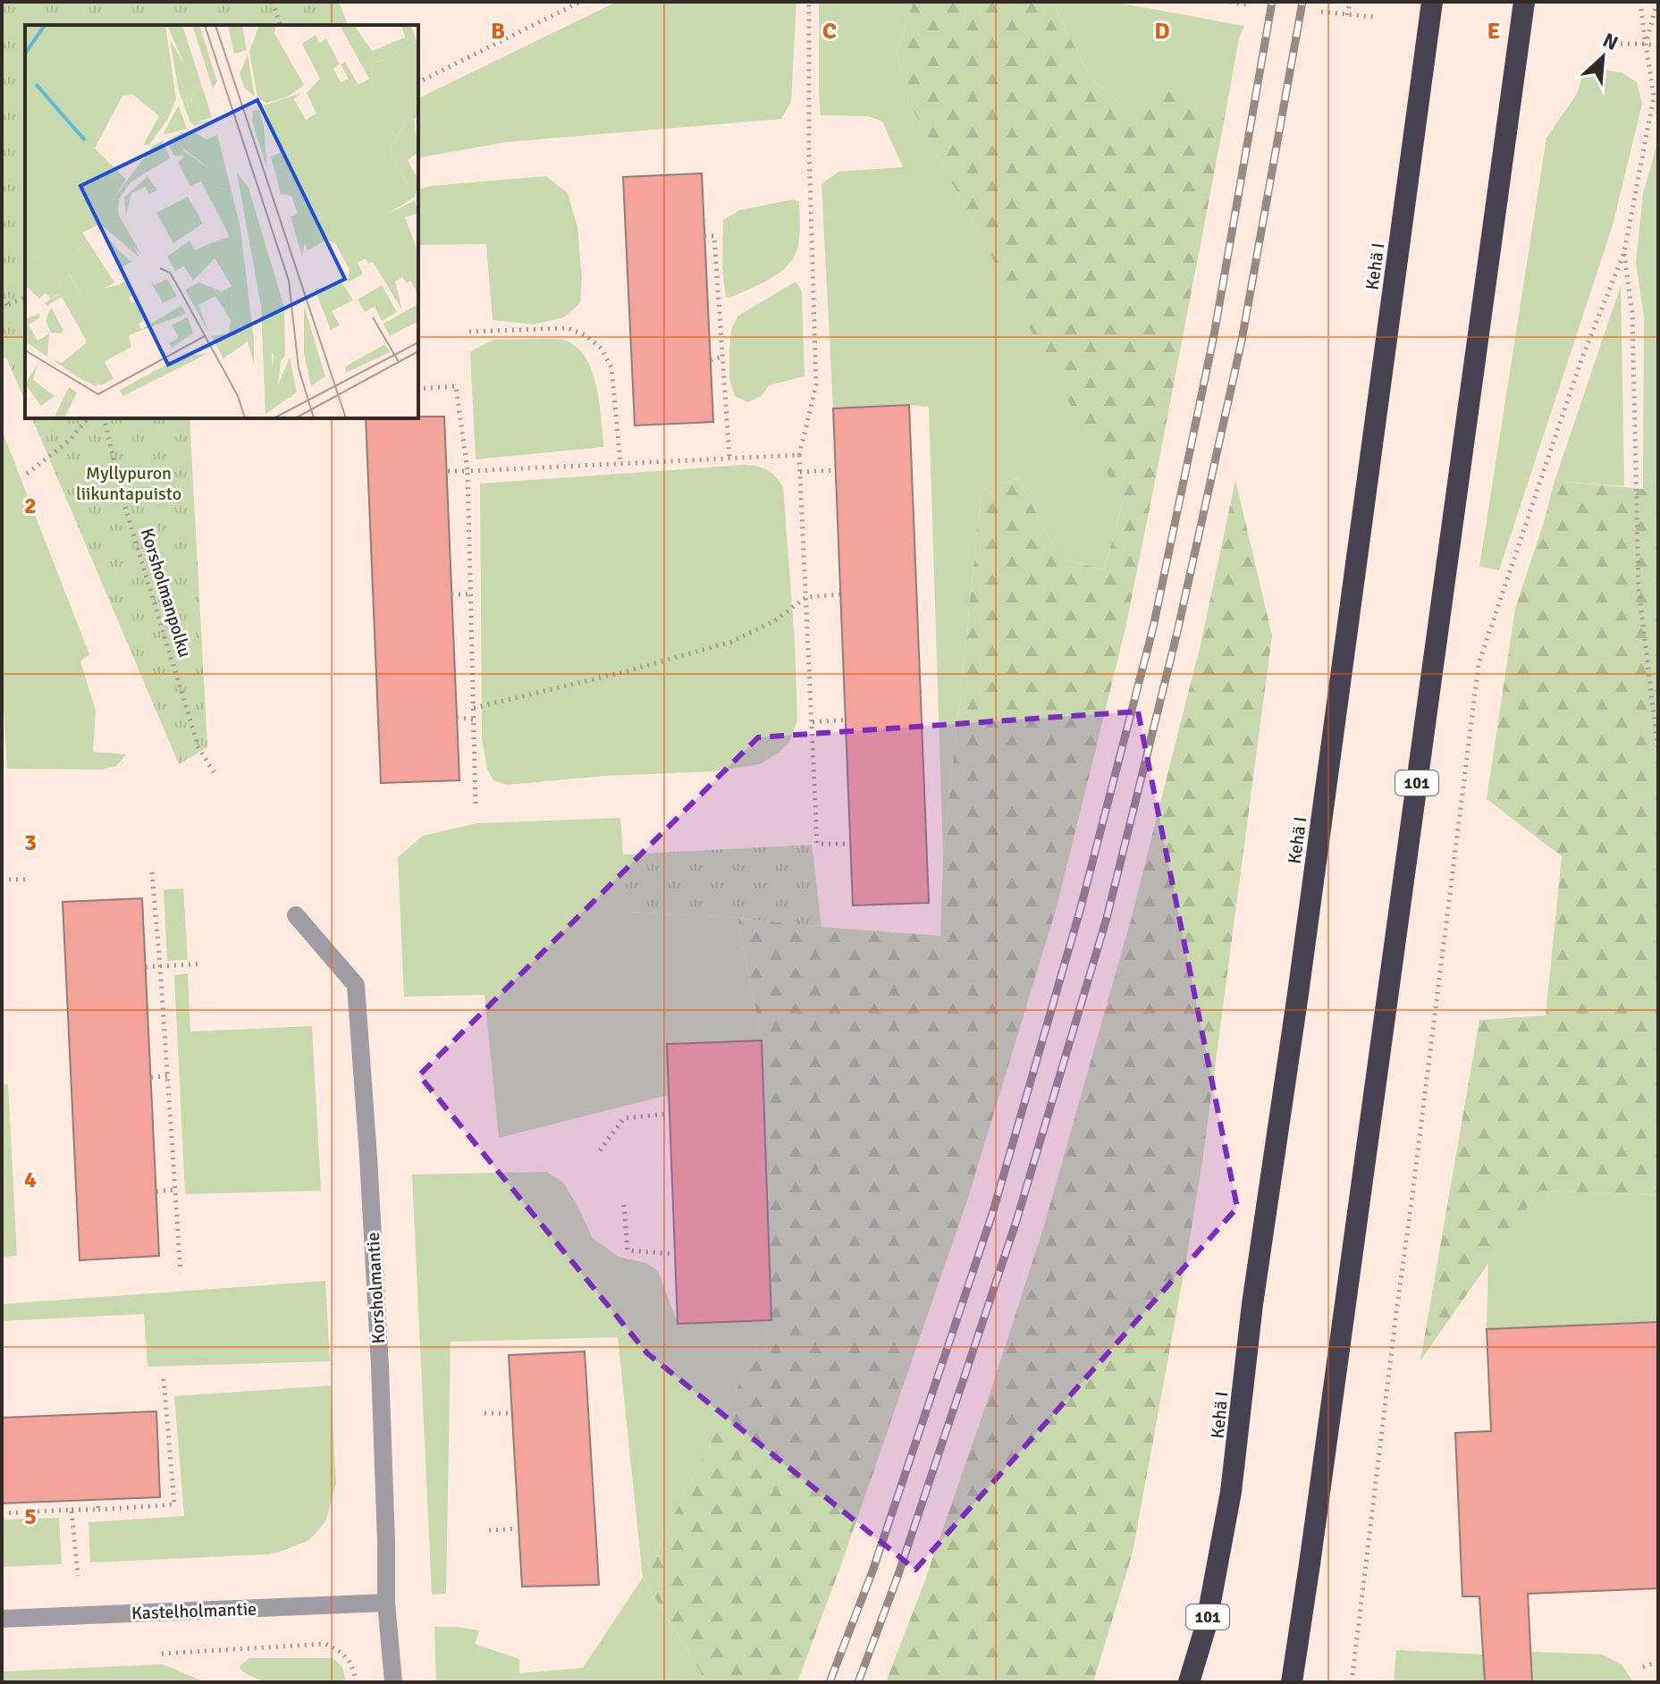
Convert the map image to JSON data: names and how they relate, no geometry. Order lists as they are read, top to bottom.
{
  "streets": {
    "highway": ["Kehä I", "101"],
    "street": ["Korsholmantie", "Kastelholmantie"],
    "path": ["Korsholmanpolku"]
  },
  "crossings": [
    ["Korsholmantie", "Kastelholmantie"]
  ],
  "parks": ["Myllypuron liikuntapuisto"],
  "north": "top right",
  "grid": {
    "columns": [
      "B",
      "C",
      "D",
      "E"
    ],
    "rows": [
      "2",
      "3",
      "4",
      "5"
    ]
  }
}
